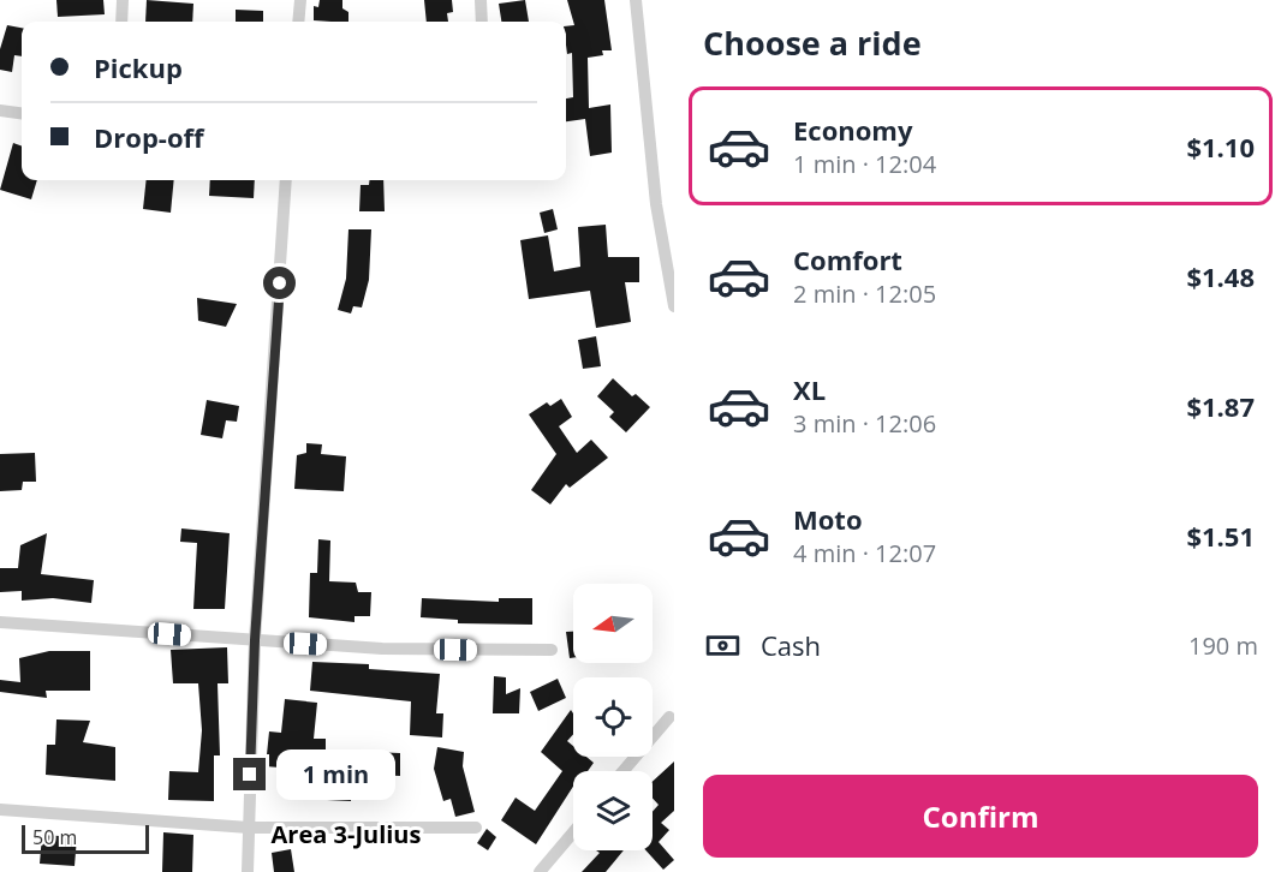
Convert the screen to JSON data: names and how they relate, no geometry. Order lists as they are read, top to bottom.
{
  "districts": ["Area 3-Julius"],
  "scale_bar": "50 m",
  "north": "left",
  "page": {
    "heading": "Choose a ride",
    "banner": ["Pickup", "Drop-off"],
    "list": [
      {
        "name": "Economy",
        "note": "1 min · 12:04",
        "value": "$1.10"
      },
      {
        "name": "Comfort",
        "note": "2 min · 12:05",
        "value": "$1.48"
      },
      {
        "name": "XL",
        "note": "3 min · 12:06",
        "value": "$1.87"
      },
      {
        "name": "Moto",
        "note": "4 min · 12:07",
        "value": "$1.51"
      }
    ],
    "pay": ["Cash", "190 m"],
    "bubble": "1 min",
    "buttons": "Confirm",
    "scale": "50 m"
  }
}
